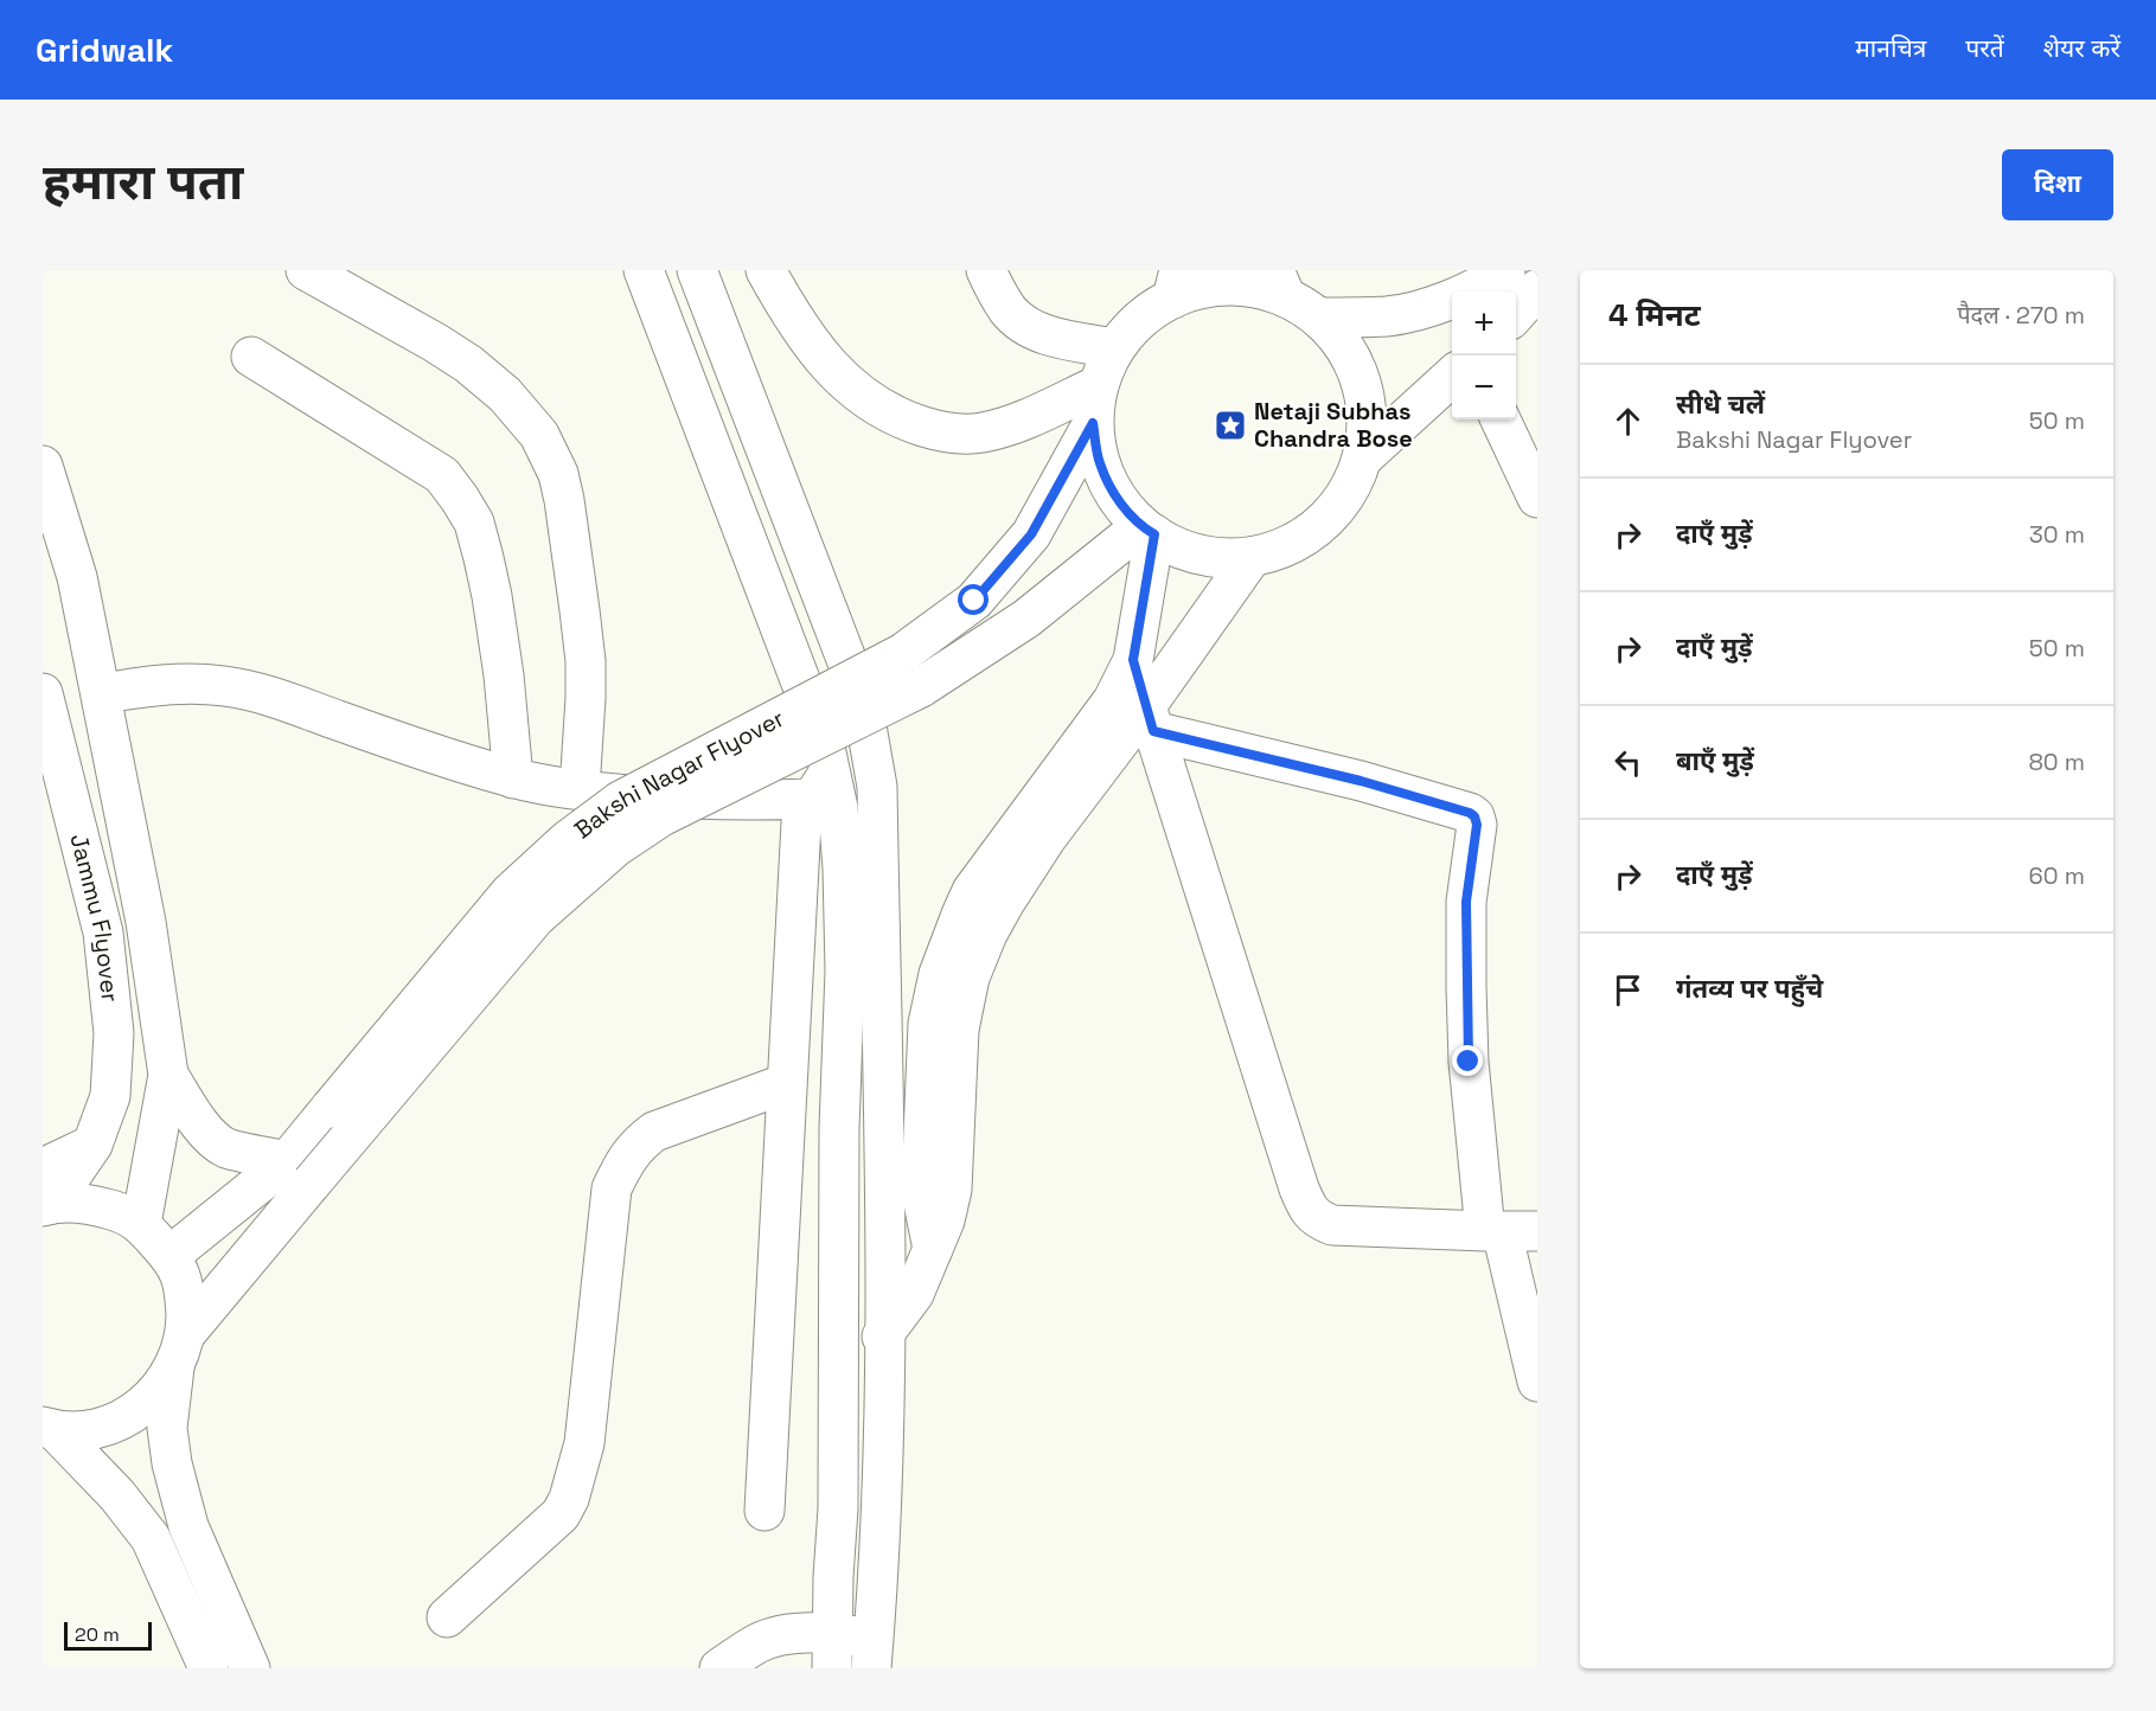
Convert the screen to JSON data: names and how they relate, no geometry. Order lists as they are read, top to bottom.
{
  "streets": {
    "main road": ["Bakshi Nagar Flyover", "Jammu Flyover"]
  },
  "places": {
    "place": ["Netaji Subhas Chandra Bose"]
  },
  "scale_bar": "20 m",
  "page": {
    "header": "Gridwalk",
    "nav": ["मानचित्र", "परतें", "शेयर करें"],
    "buttons": "दिशा",
    "title": "हमारा पता",
    "heading": ["4 मिनट", "पैदल · 270 m"],
    "map_buttons": ["+", "−"],
    "list": [
      ["सीधे चलें", "Bakshi Nagar Flyover", "50 m"],
      ["दाएँ मुड़ें", "30 m"],
      ["दाएँ मुड़ें", "50 m"],
      ["बाएँ मुड़ें", "80 m"],
      ["दाएँ मुड़ें", "60 m"],
      "गंतव्य पर पहुँचे"
    ],
    "scale": "20 m"
  }
}
